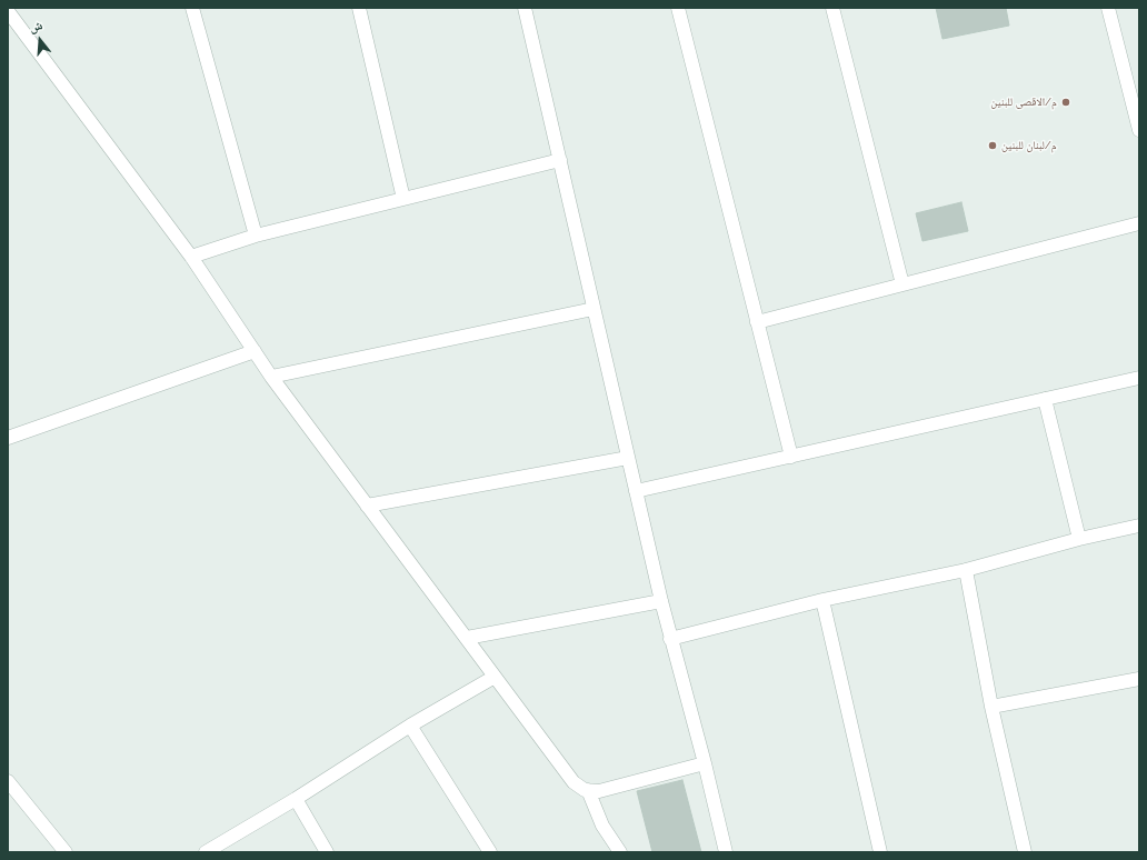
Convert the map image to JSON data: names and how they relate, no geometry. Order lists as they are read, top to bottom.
{
  "places": ["م/الاقصى للبنين", "م/لبنان للبنين"],
  "north": "top"
}
